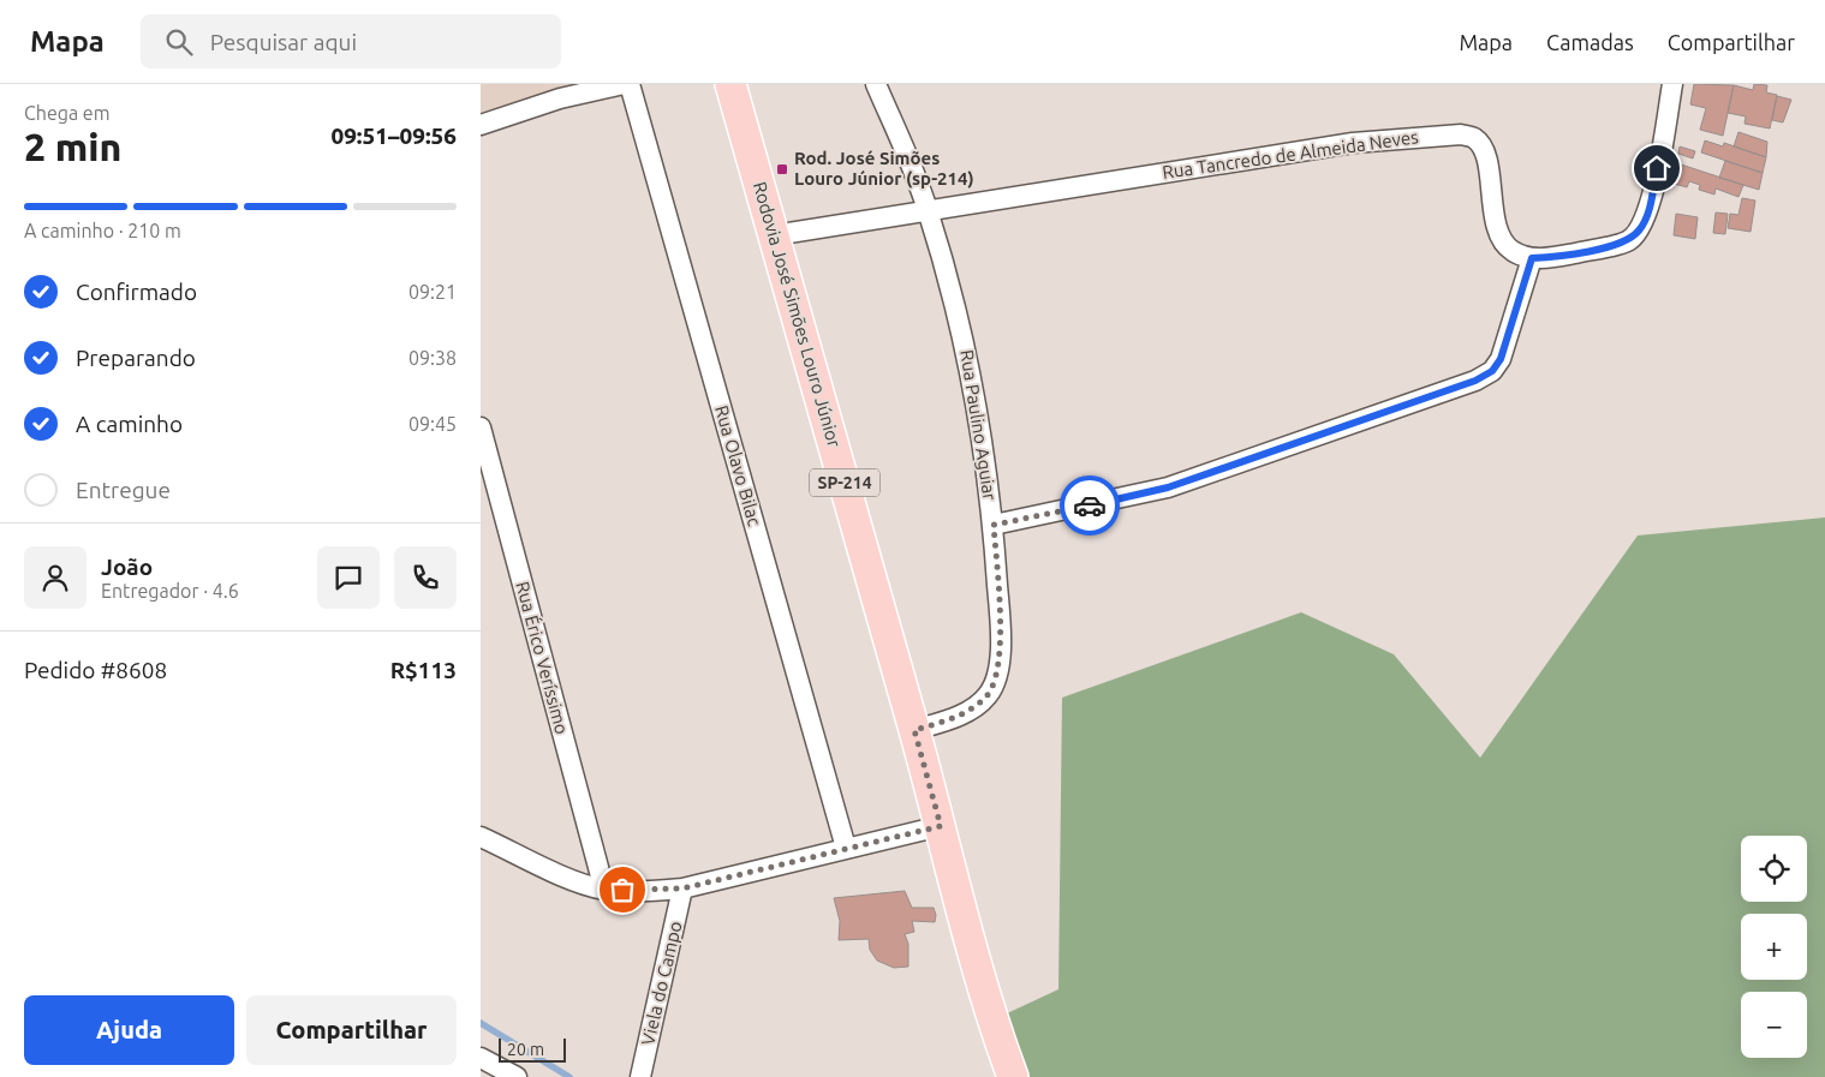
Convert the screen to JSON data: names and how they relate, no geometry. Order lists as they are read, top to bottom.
{
  "streets": {
    "main road": ["Rodovia José Simões Louro Júnior", "SP-214"],
    "street": [
      "Rua Tancredo de Almeida Neves",
      "Rua Paulino Aguiar",
      "Rua Olavo Bilac",
      "Rua Érico Veríssimo",
      "Viela do Campo"
    ]
  },
  "crossings": [
    ["Rua Tancredo de Almeida Neves", "Rodovia José Simões Louro Júnior"],
    ["Rua Tancredo de Almeida Neves", "Rua Paulino Aguiar"],
    ["Rodovia José Simões Louro Júnior", "Rua Paulino Aguiar"]
  ],
  "places": {
    "transit": ["Rod. José Simões Louro Júnior (sp-214)"]
  },
  "scale_bar": "20 m",
  "page": {
    "header": "Mapa",
    "search": "Pesquisar aqui",
    "nav": ["Mapa", "Camadas", "Compartilhar"],
    "heading": ["2 min", "Chega em", "09:51–09:56"],
    "panel": [
      "João",
      "Entregador · 4.6",
      "Pedido #8608",
      "R$113"
    ],
    "bar": "A caminho · 210 m",
    "list": [
      ["Confirmado", "09:21"],
      ["Preparando", "09:38"],
      ["A caminho", "09:45"],
      "Entregue"
    ],
    "map_buttons": ["+", "−"],
    "buttons": ["Ajuda", "Compartilhar"],
    "scale": "20 m"
  }
}
